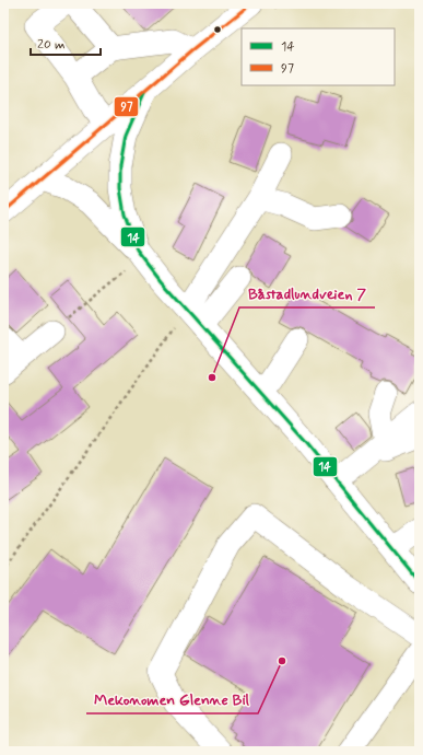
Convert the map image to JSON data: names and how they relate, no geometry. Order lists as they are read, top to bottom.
{
  "places": ["Båstadlundveien 7", "Mekonomen Glenne Bil"],
  "lines": ["transit line 97", "transit line 14"],
  "legend": ["14", "97"],
  "scale_bar": "20 m"
}
